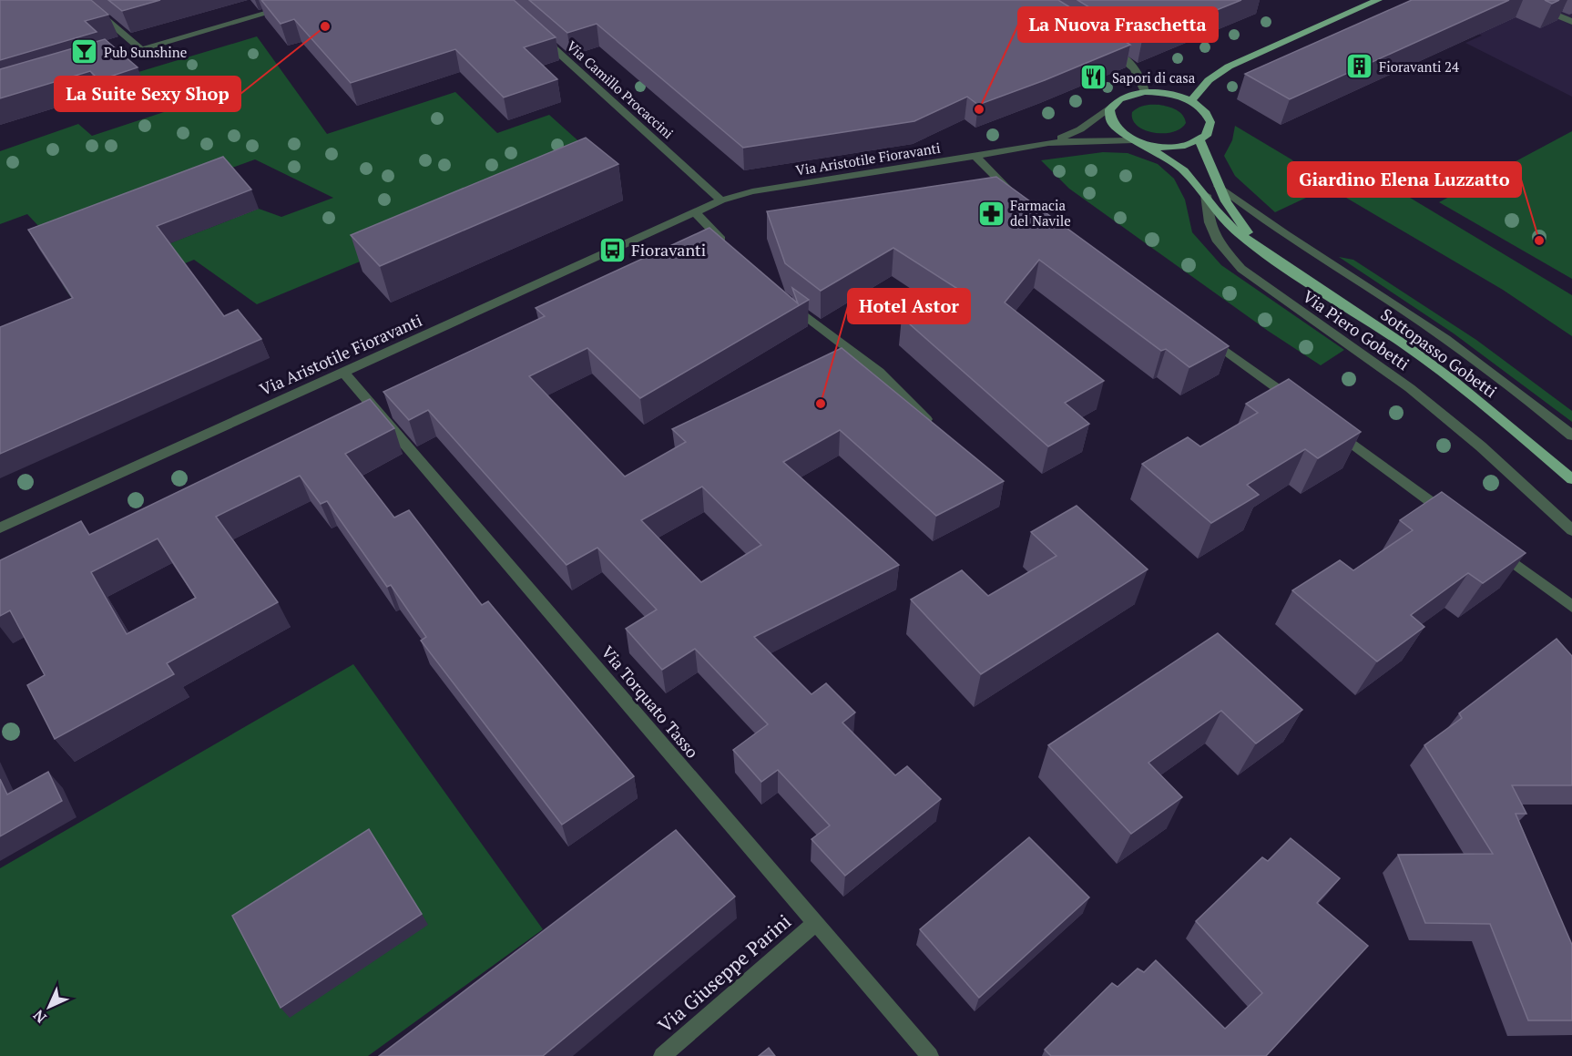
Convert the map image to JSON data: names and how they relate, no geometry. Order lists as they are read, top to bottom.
{
  "streets": {
    "main road": ["Sottopasso Gobetti"],
    "street": [
      "Via Camillo Procaccini",
      "Via Aristotile Fioravanti",
      "Via Piero Gobetti",
      "Via Torquato Tasso",
      "Via Giuseppe Parini"
    ]
  },
  "crossings": [
    ["Via Camillo Procaccini", "Via Aristotile Fioravanti"],
    ["Via Aristotile Fioravanti", "Via Torquato Tasso"],
    ["Via Piero Gobetti", "Sottopasso Gobetti"],
    ["Via Torquato Tasso", "Via Giuseppe Parini"]
  ],
  "places": {
    "other": [
      "La Suite Sexy Shop",
      "La Nuova Fraschetta",
      "Giardino Elena Luzzatto",
      "Hotel Astor"
    ],
    "bar": ["Pub Sunshine"],
    "building": ["Fioravanti 24"],
    "restaurant": ["Sapori di casa"],
    "pharmacy": ["Farmacia del Navile"],
    "bus stop": ["Fioravanti"]
  },
  "north": "bottom left"
}
